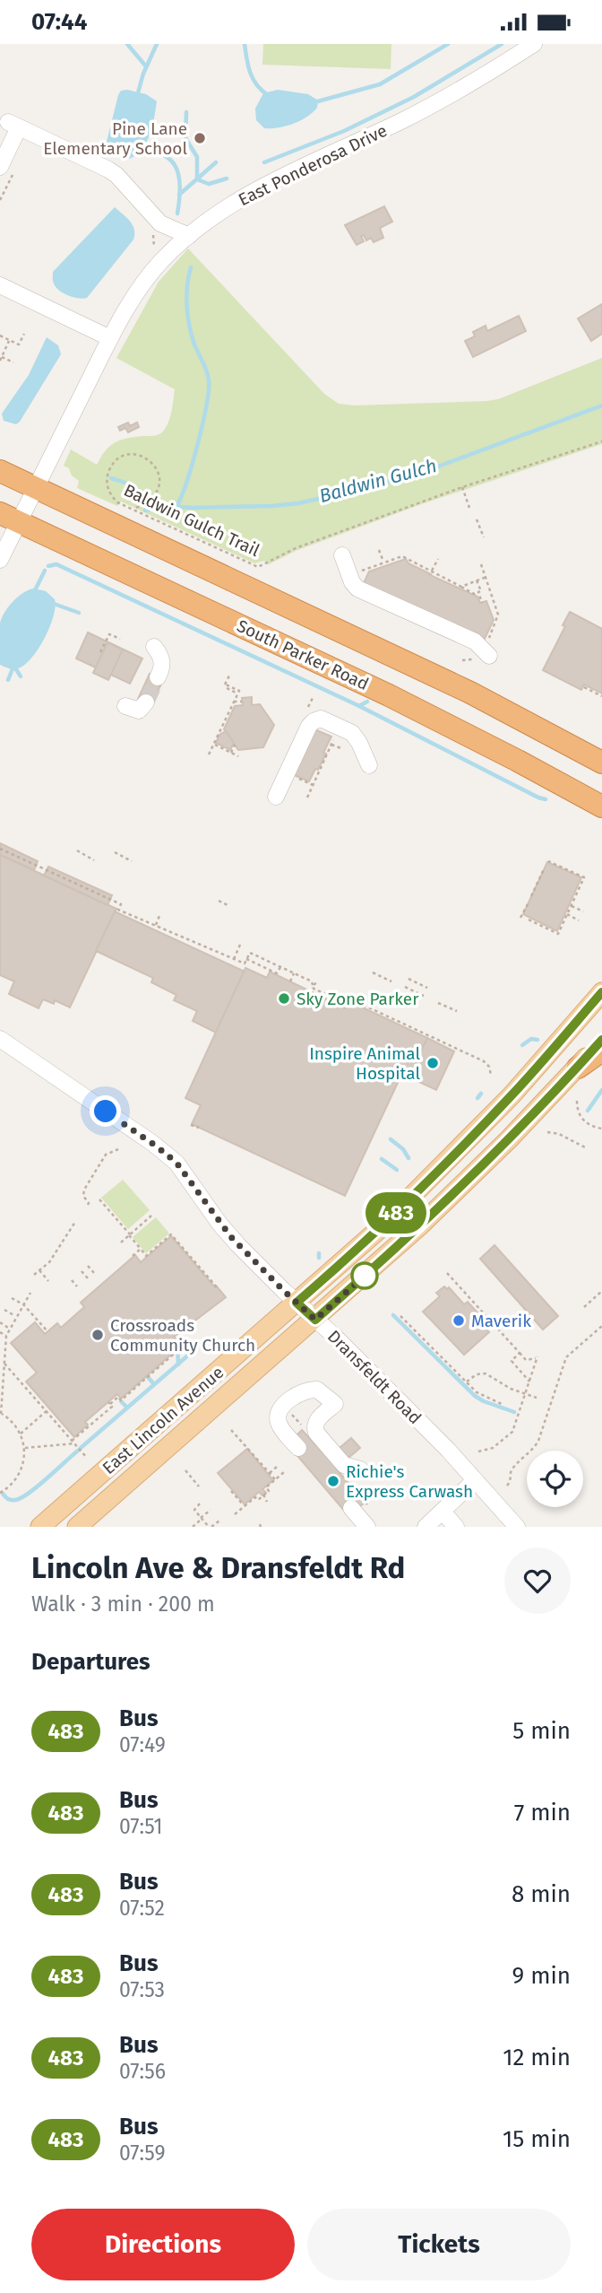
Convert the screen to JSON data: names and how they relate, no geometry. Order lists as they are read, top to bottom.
{
  "streets": {
    "highway": ["South Parker Road"],
    "main road": ["East Lincoln Avenue"],
    "street": ["East Ponderosa Drive", "Dransfeldt Road"],
    "path": ["Baldwin Gulch Trail"]
  },
  "crossings": [
    ["East Ponderosa Drive", "South Parker Road"],
    ["Dransfeldt Road", "East Lincoln Avenue"]
  ],
  "water": ["Baldwin Gulch"],
  "places": [
    "Pine Lane Elementary School",
    "Sky Zone Parker",
    "Inspire Animal Hospital",
    "Maverik",
    "Crossroads Community Church",
    "Richie's Express Carwash"
  ],
  "lines": ["bus line 483"],
  "page": {
    "status": "07:44",
    "on_map": "483",
    "heading": [
      ["Lincoln Ave & Dransfeldt Rd", "Walk · 3 min · 200 m"],
      "Departures"
    ],
    "list": [
      {
        "mark": "483",
        "name": "Bus",
        "note": "07:49",
        "value": "5 min"
      },
      {
        "mark": "483",
        "name": "Bus",
        "note": "07:51",
        "value": "7 min"
      },
      {
        "mark": "483",
        "name": "Bus",
        "note": "07:52",
        "value": "8 min"
      },
      {
        "mark": "483",
        "name": "Bus",
        "note": "07:53",
        "value": "9 min"
      },
      {
        "mark": "483",
        "name": "Bus",
        "note": "07:56",
        "value": "12 min"
      },
      {
        "mark": "483",
        "name": "Bus",
        "note": "07:59",
        "value": "15 min"
      }
    ],
    "buttons": ["Directions", "Tickets"]
  }
}
